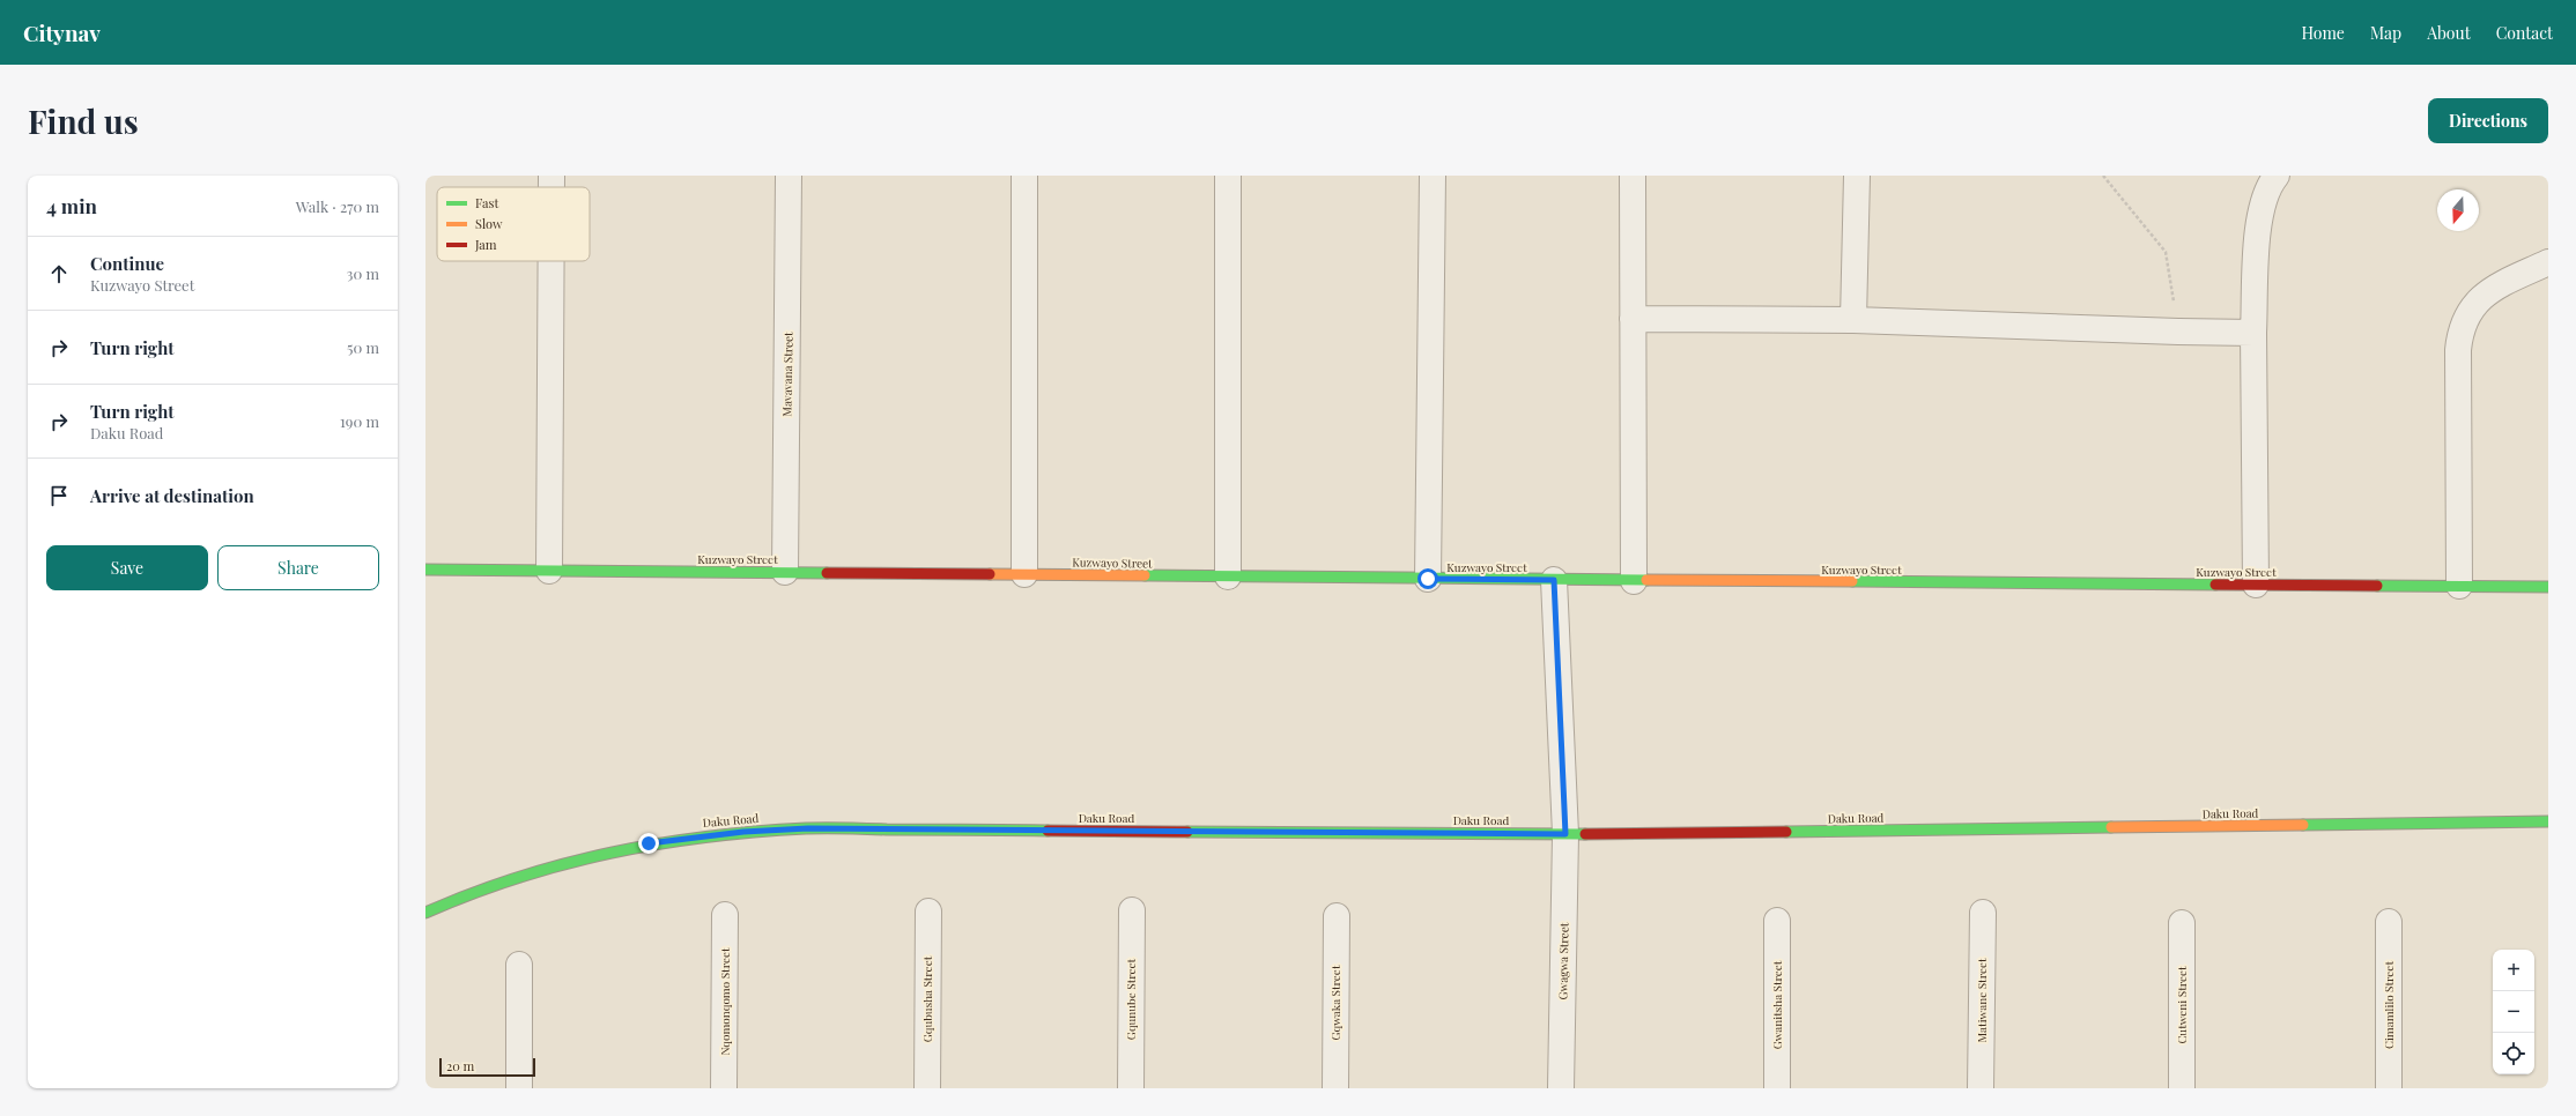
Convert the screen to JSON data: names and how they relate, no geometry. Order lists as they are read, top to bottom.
{
  "streets": {
    "street": [
      "Mavavana Street",
      "Kuzwayo Street",
      "Daku Road",
      "Gwagwa Street",
      "Gqubusha Street",
      "Gqunube Street",
      "Matiwane Street",
      "Nqomonqomo Street",
      "Gqwaka Street",
      "Gwanitsha Street",
      "Cutweni Street",
      "Cimamlilo Street"
    ]
  },
  "crossings": [
    ["Mavavana Street", "Kuzwayo Street"],
    ["Kuzwayo Street", "Gwagwa Street"],
    ["Daku Road", "Gwagwa Street"]
  ],
  "legend": ["Fast", "Slow", "Jam"],
  "scale_bar": "20 m",
  "north": "bottom",
  "page": {
    "header": "Citynav",
    "nav": [
      "Home",
      "Map",
      "About",
      "Contact"
    ],
    "buttons": [
      "Directions",
      ["Save", "Share"]
    ],
    "title": "Find us",
    "heading": ["4 min", "Walk · 270 m"],
    "list": [
      ["Continue", "Kuzwayo Street", "30 m"],
      ["Turn right", "50 m"],
      ["Turn right", "Daku Road", "190 m"],
      "Arrive at destination"
    ],
    "map_buttons": ["+", "−"],
    "scale": "20 m"
  }
}
